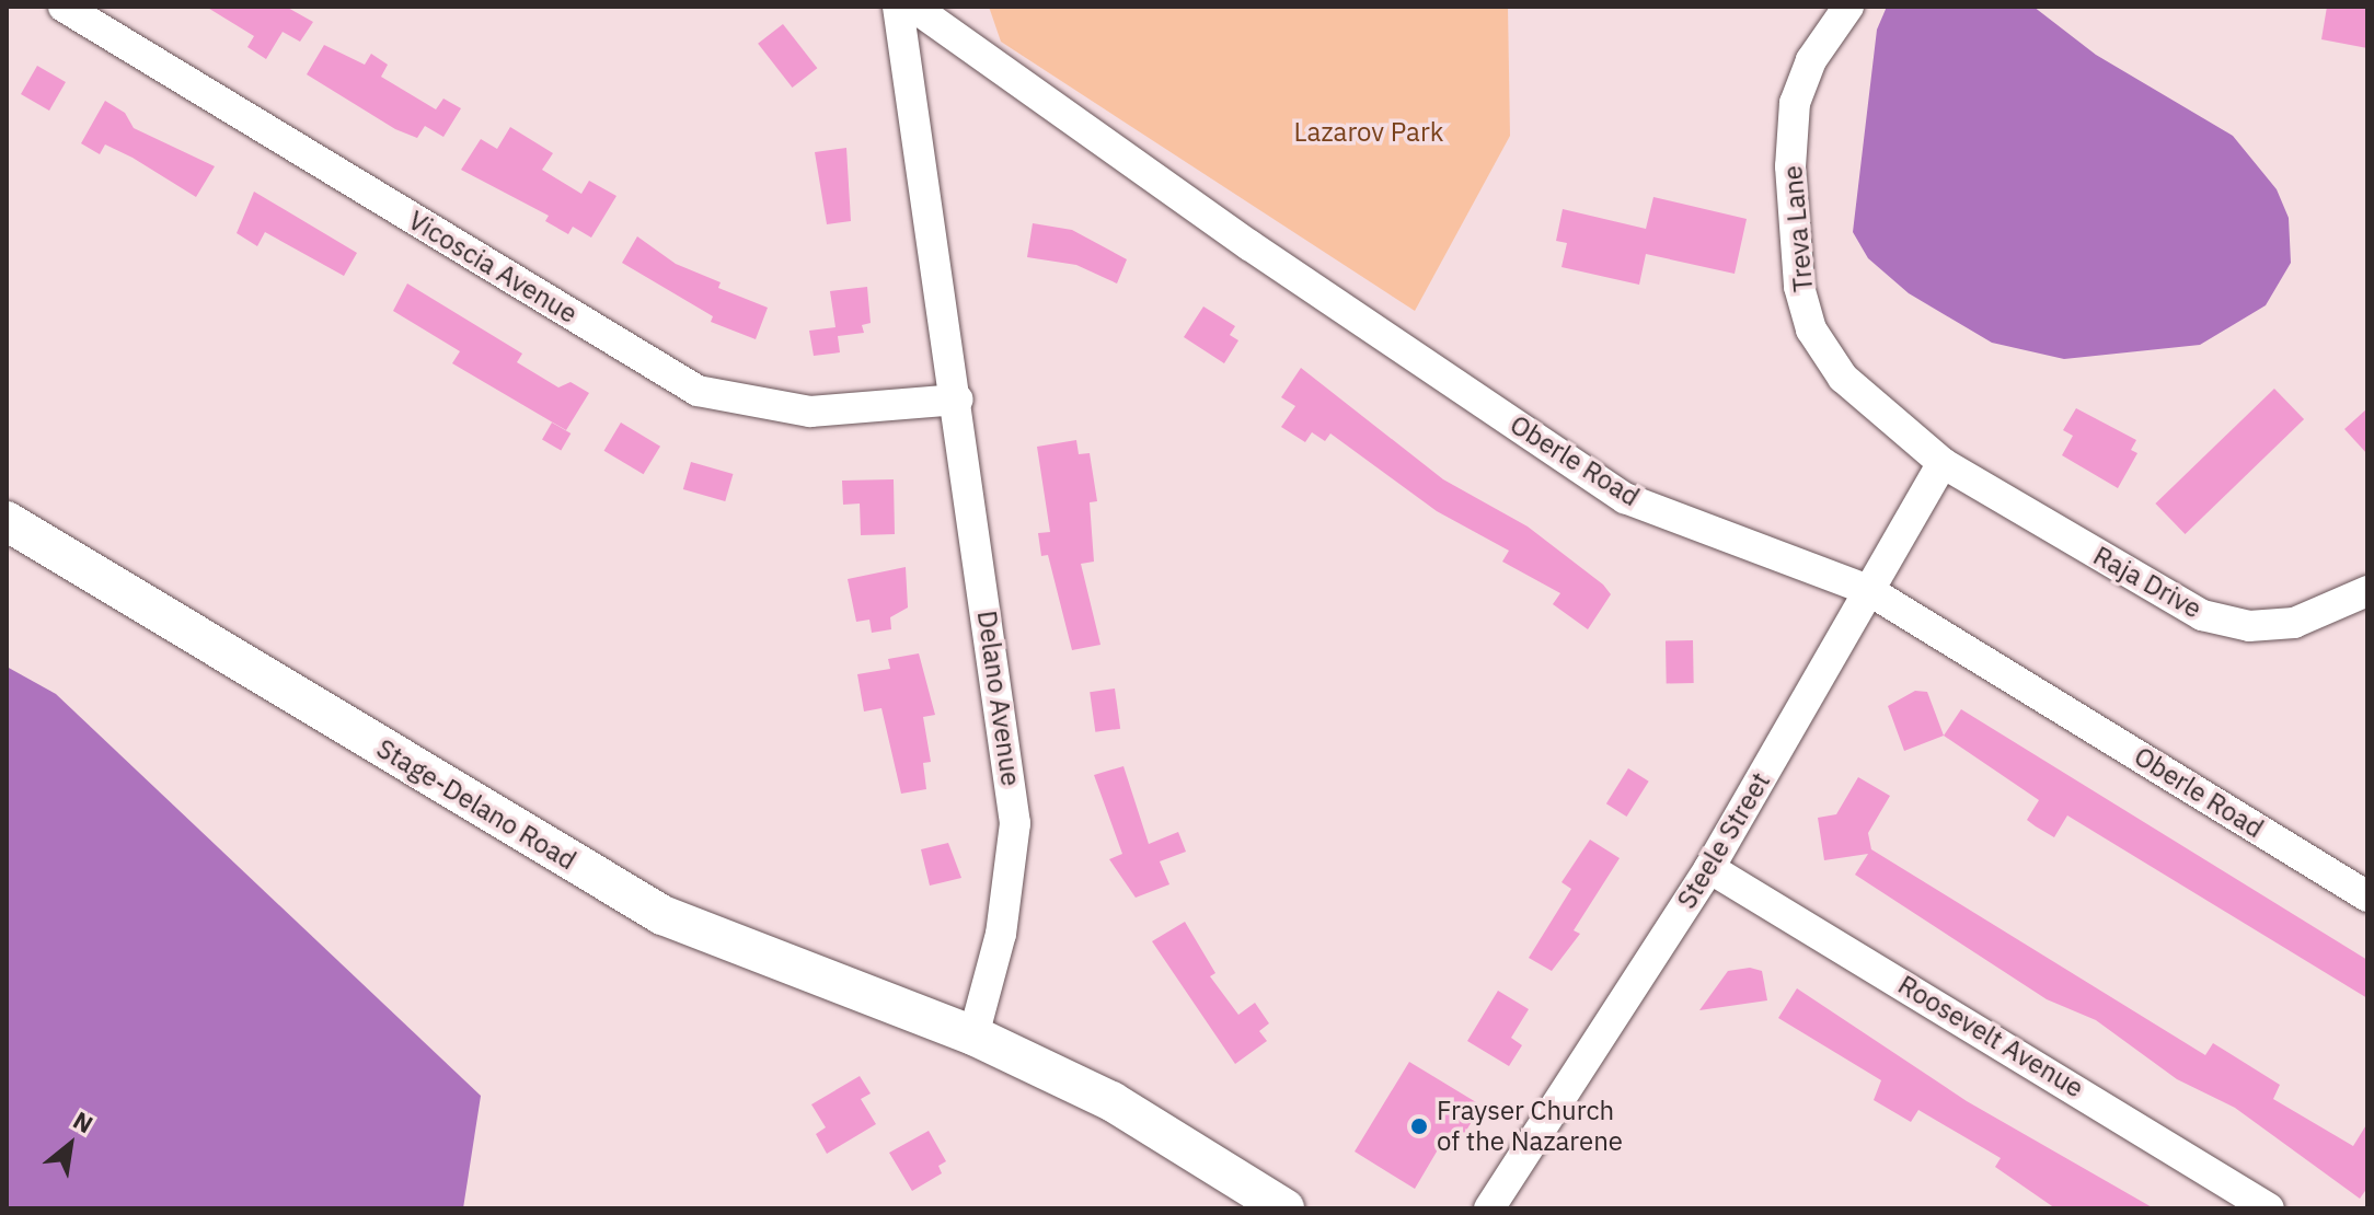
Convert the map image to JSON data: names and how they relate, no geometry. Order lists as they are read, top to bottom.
{
  "streets": {
    "main road": ["Stage-Delano Road"],
    "street": [
      "Treva Lane",
      "Vicoscia Avenue",
      "Oberle Road",
      "Raja Drive",
      "Delano Avenue",
      "Steele Street",
      "Roosevelt Avenue"
    ]
  },
  "crossings": [
    ["Treva Lane", "Raja Drive"],
    ["Treva Lane", "Steele Street"],
    ["Vicoscia Avenue", "Delano Avenue"],
    ["Oberle Road", "Steele Street"],
    ["Raja Drive", "Steele Street"],
    ["Delano Avenue", "Stage-Delano Road"],
    ["Steele Street", "Roosevelt Avenue"]
  ],
  "parks": ["Lazarov Park"],
  "places": ["Frayser Church of the Nazarene"],
  "north": "top right"
}
